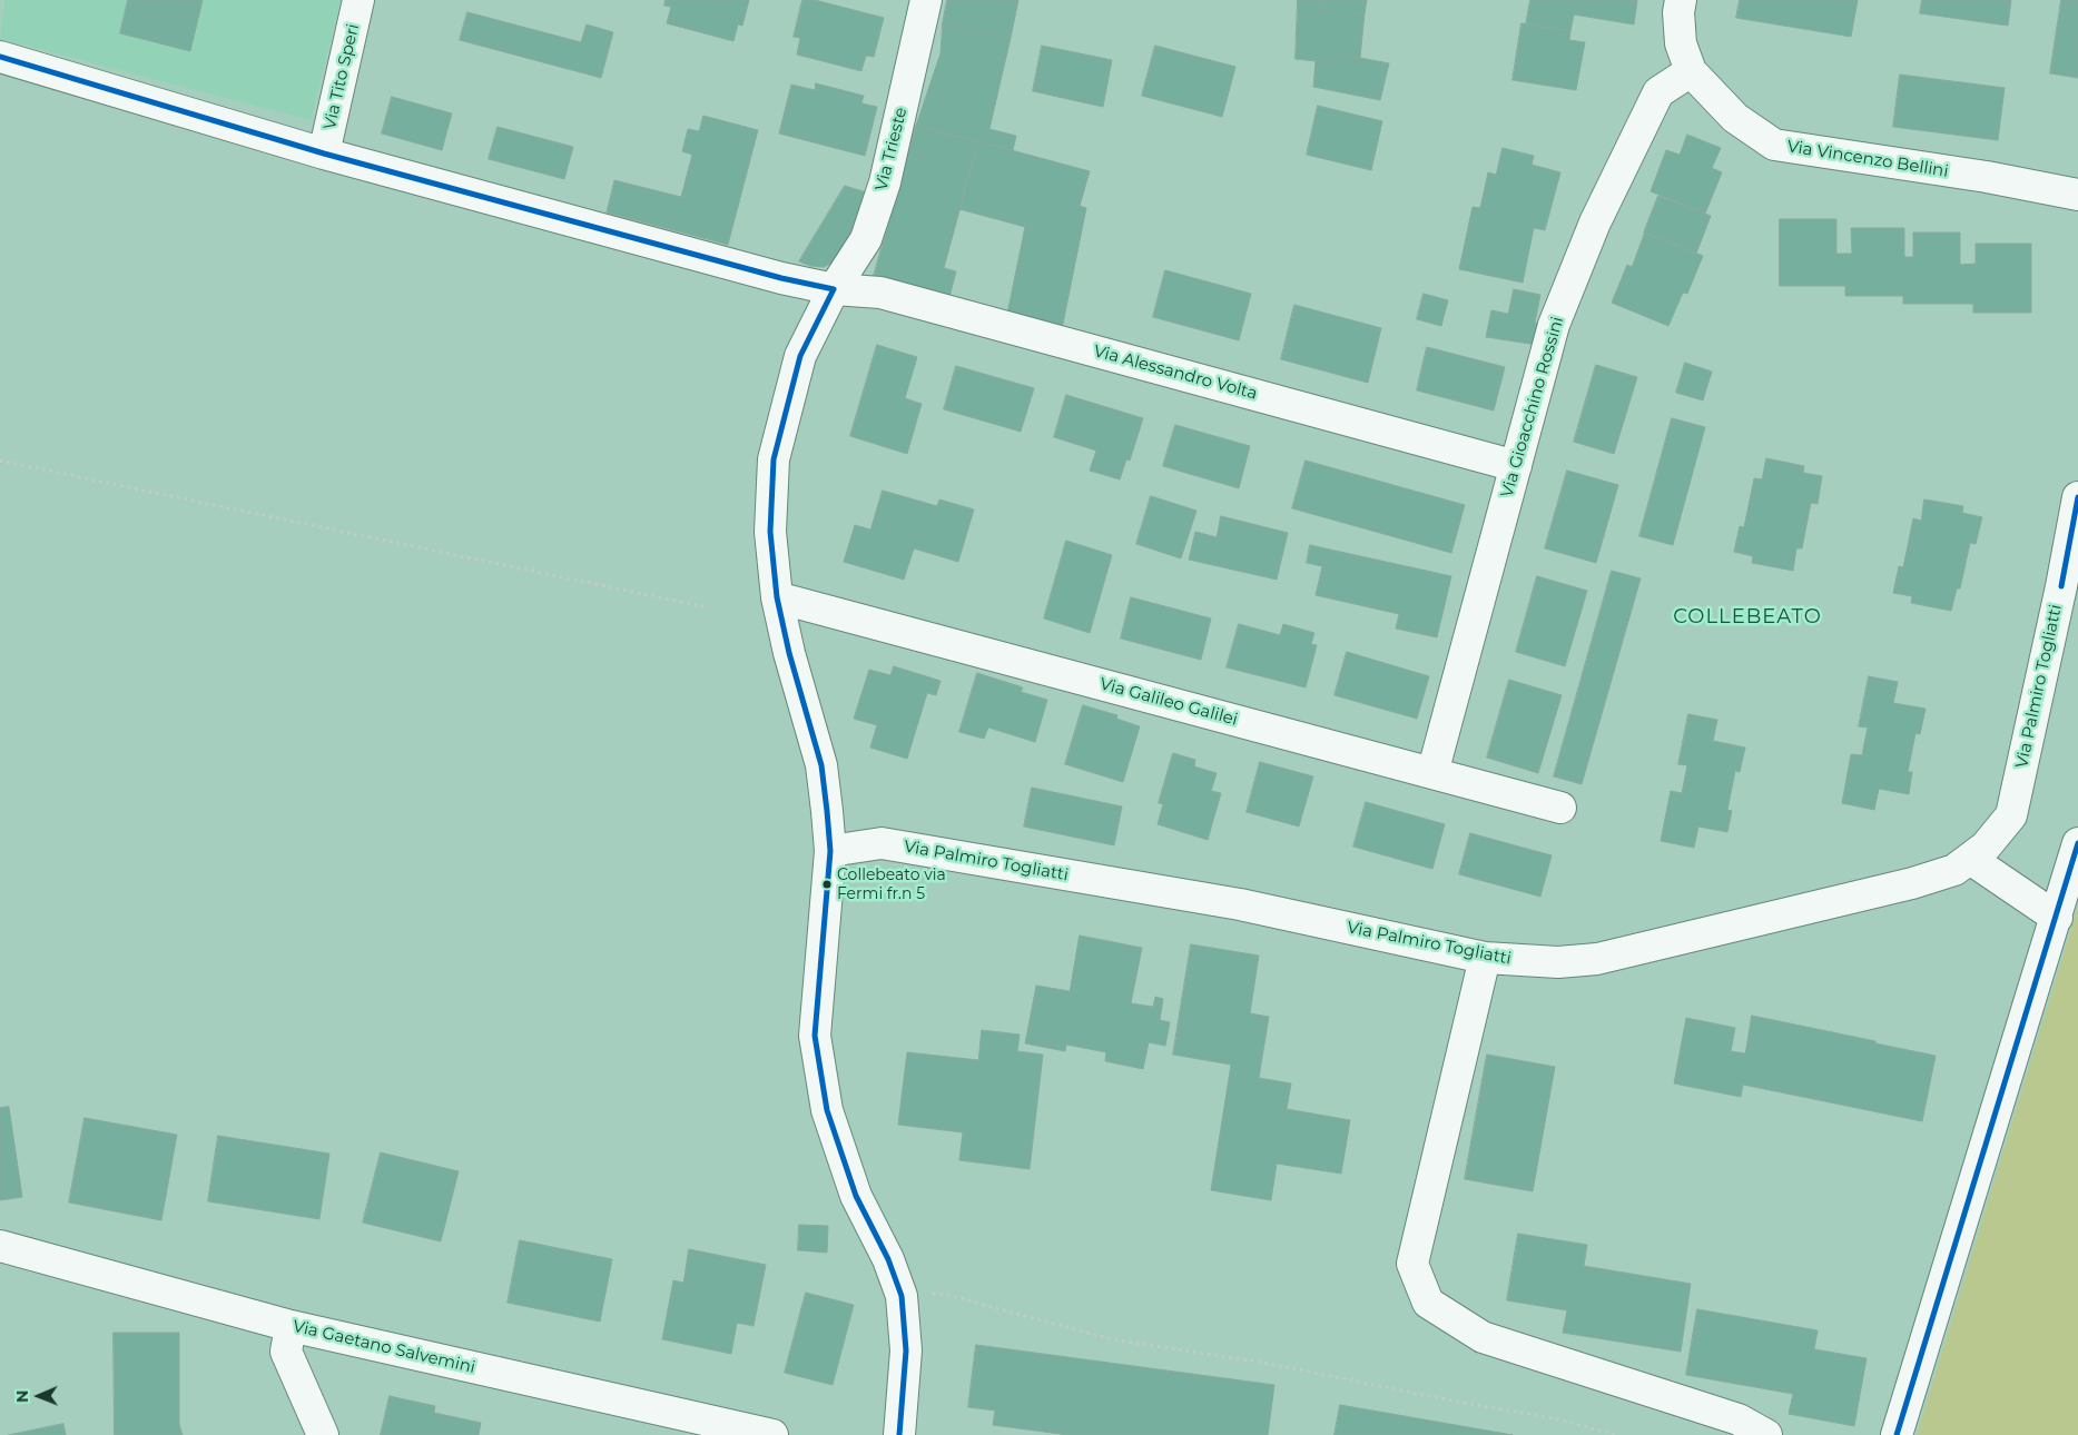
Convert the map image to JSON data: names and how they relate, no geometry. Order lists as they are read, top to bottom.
{
  "streets": {
    "street": [
      "Via Tito Speri",
      "Via Trieste",
      "Via Vincenzo Bellini",
      "Via Alessandro Volta",
      "Via Gioacchino Rossini",
      "Via Palmiro Togliatti",
      "Via Galileo Galilei",
      "Via Gaetano Salvemini"
    ]
  },
  "crossings": [
    ["Via Tito Speri", "Via Alessandro Volta"],
    ["Via Trieste", "Via Alessandro Volta"],
    ["Via Trieste", "Via Palmiro Togliatti"],
    ["Via Trieste", "Via Galileo Galilei"],
    ["Via Vincenzo Bellini", "Via Gioacchino Rossini"],
    ["Via Alessandro Volta", "Via Gioacchino Rossini"],
    ["Via Gioacchino Rossini", "Via Galileo Galilei"]
  ],
  "districts": ["COLLEBEATO"],
  "places": ["Collebeato via Fermi fr.n 5"],
  "north": "left"
}
